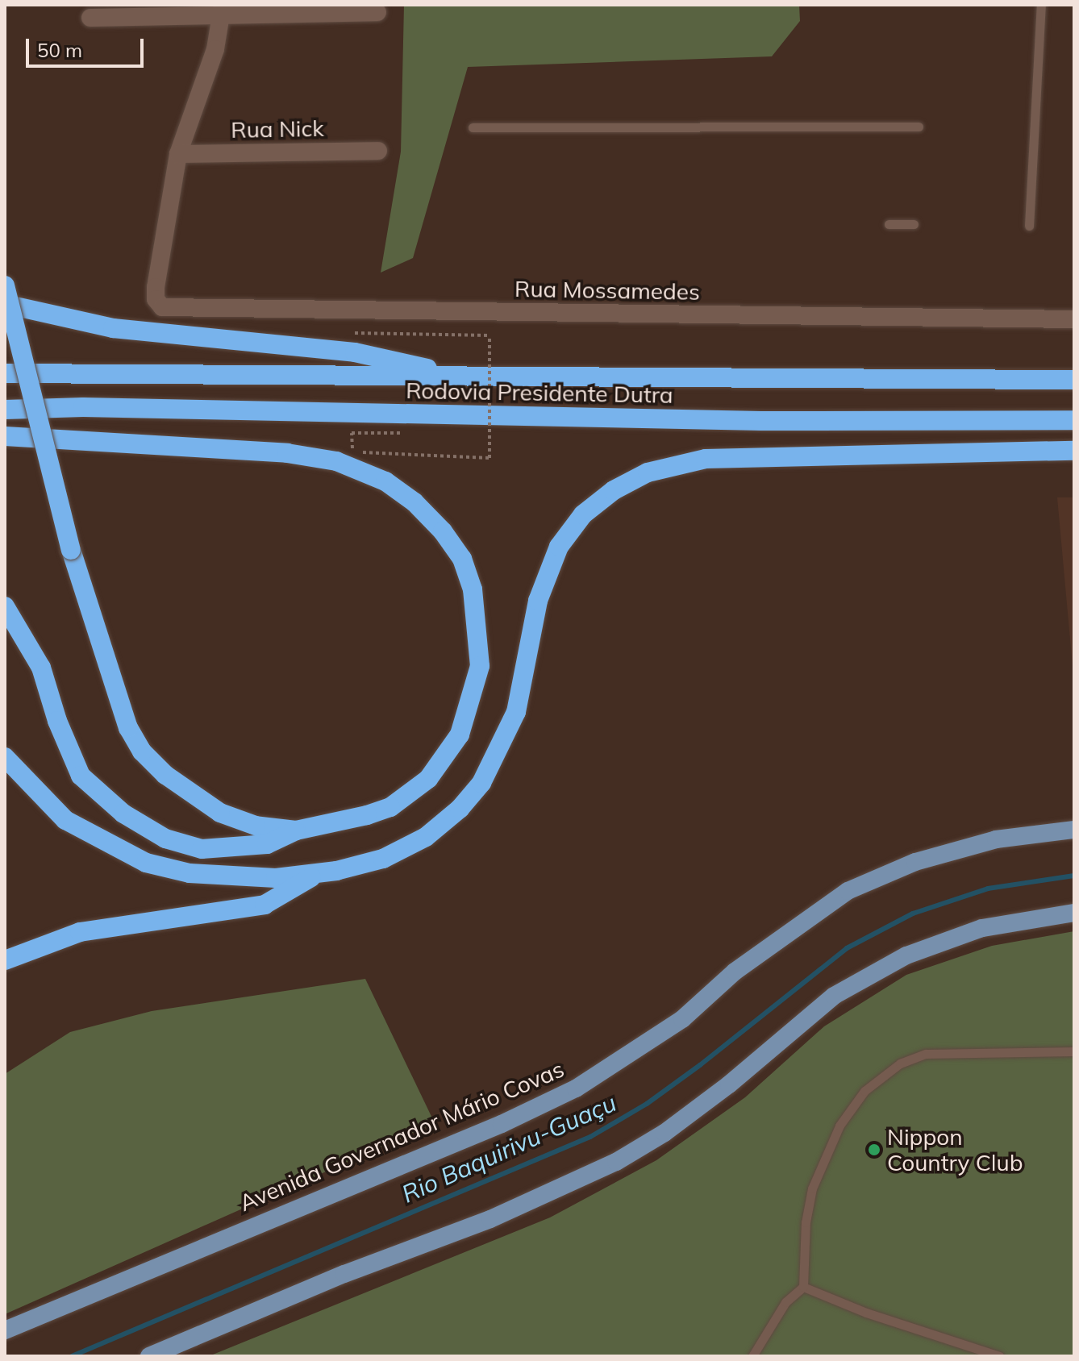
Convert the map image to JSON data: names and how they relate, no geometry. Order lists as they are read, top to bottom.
{
  "streets": {
    "highway": ["Rodovia Presidente Dutra"],
    "main road": ["Avenida Governador Mário Covas"],
    "street": ["Rua Nick", "Rua Mossamedes"]
  },
  "crossings": [
    ["Rua Nick", "Rua Mossamedes"]
  ],
  "water": ["Rio Baquirivu-Guaçu"],
  "places": ["Nippon Country Club"],
  "scale_bar": "50 m"
}
